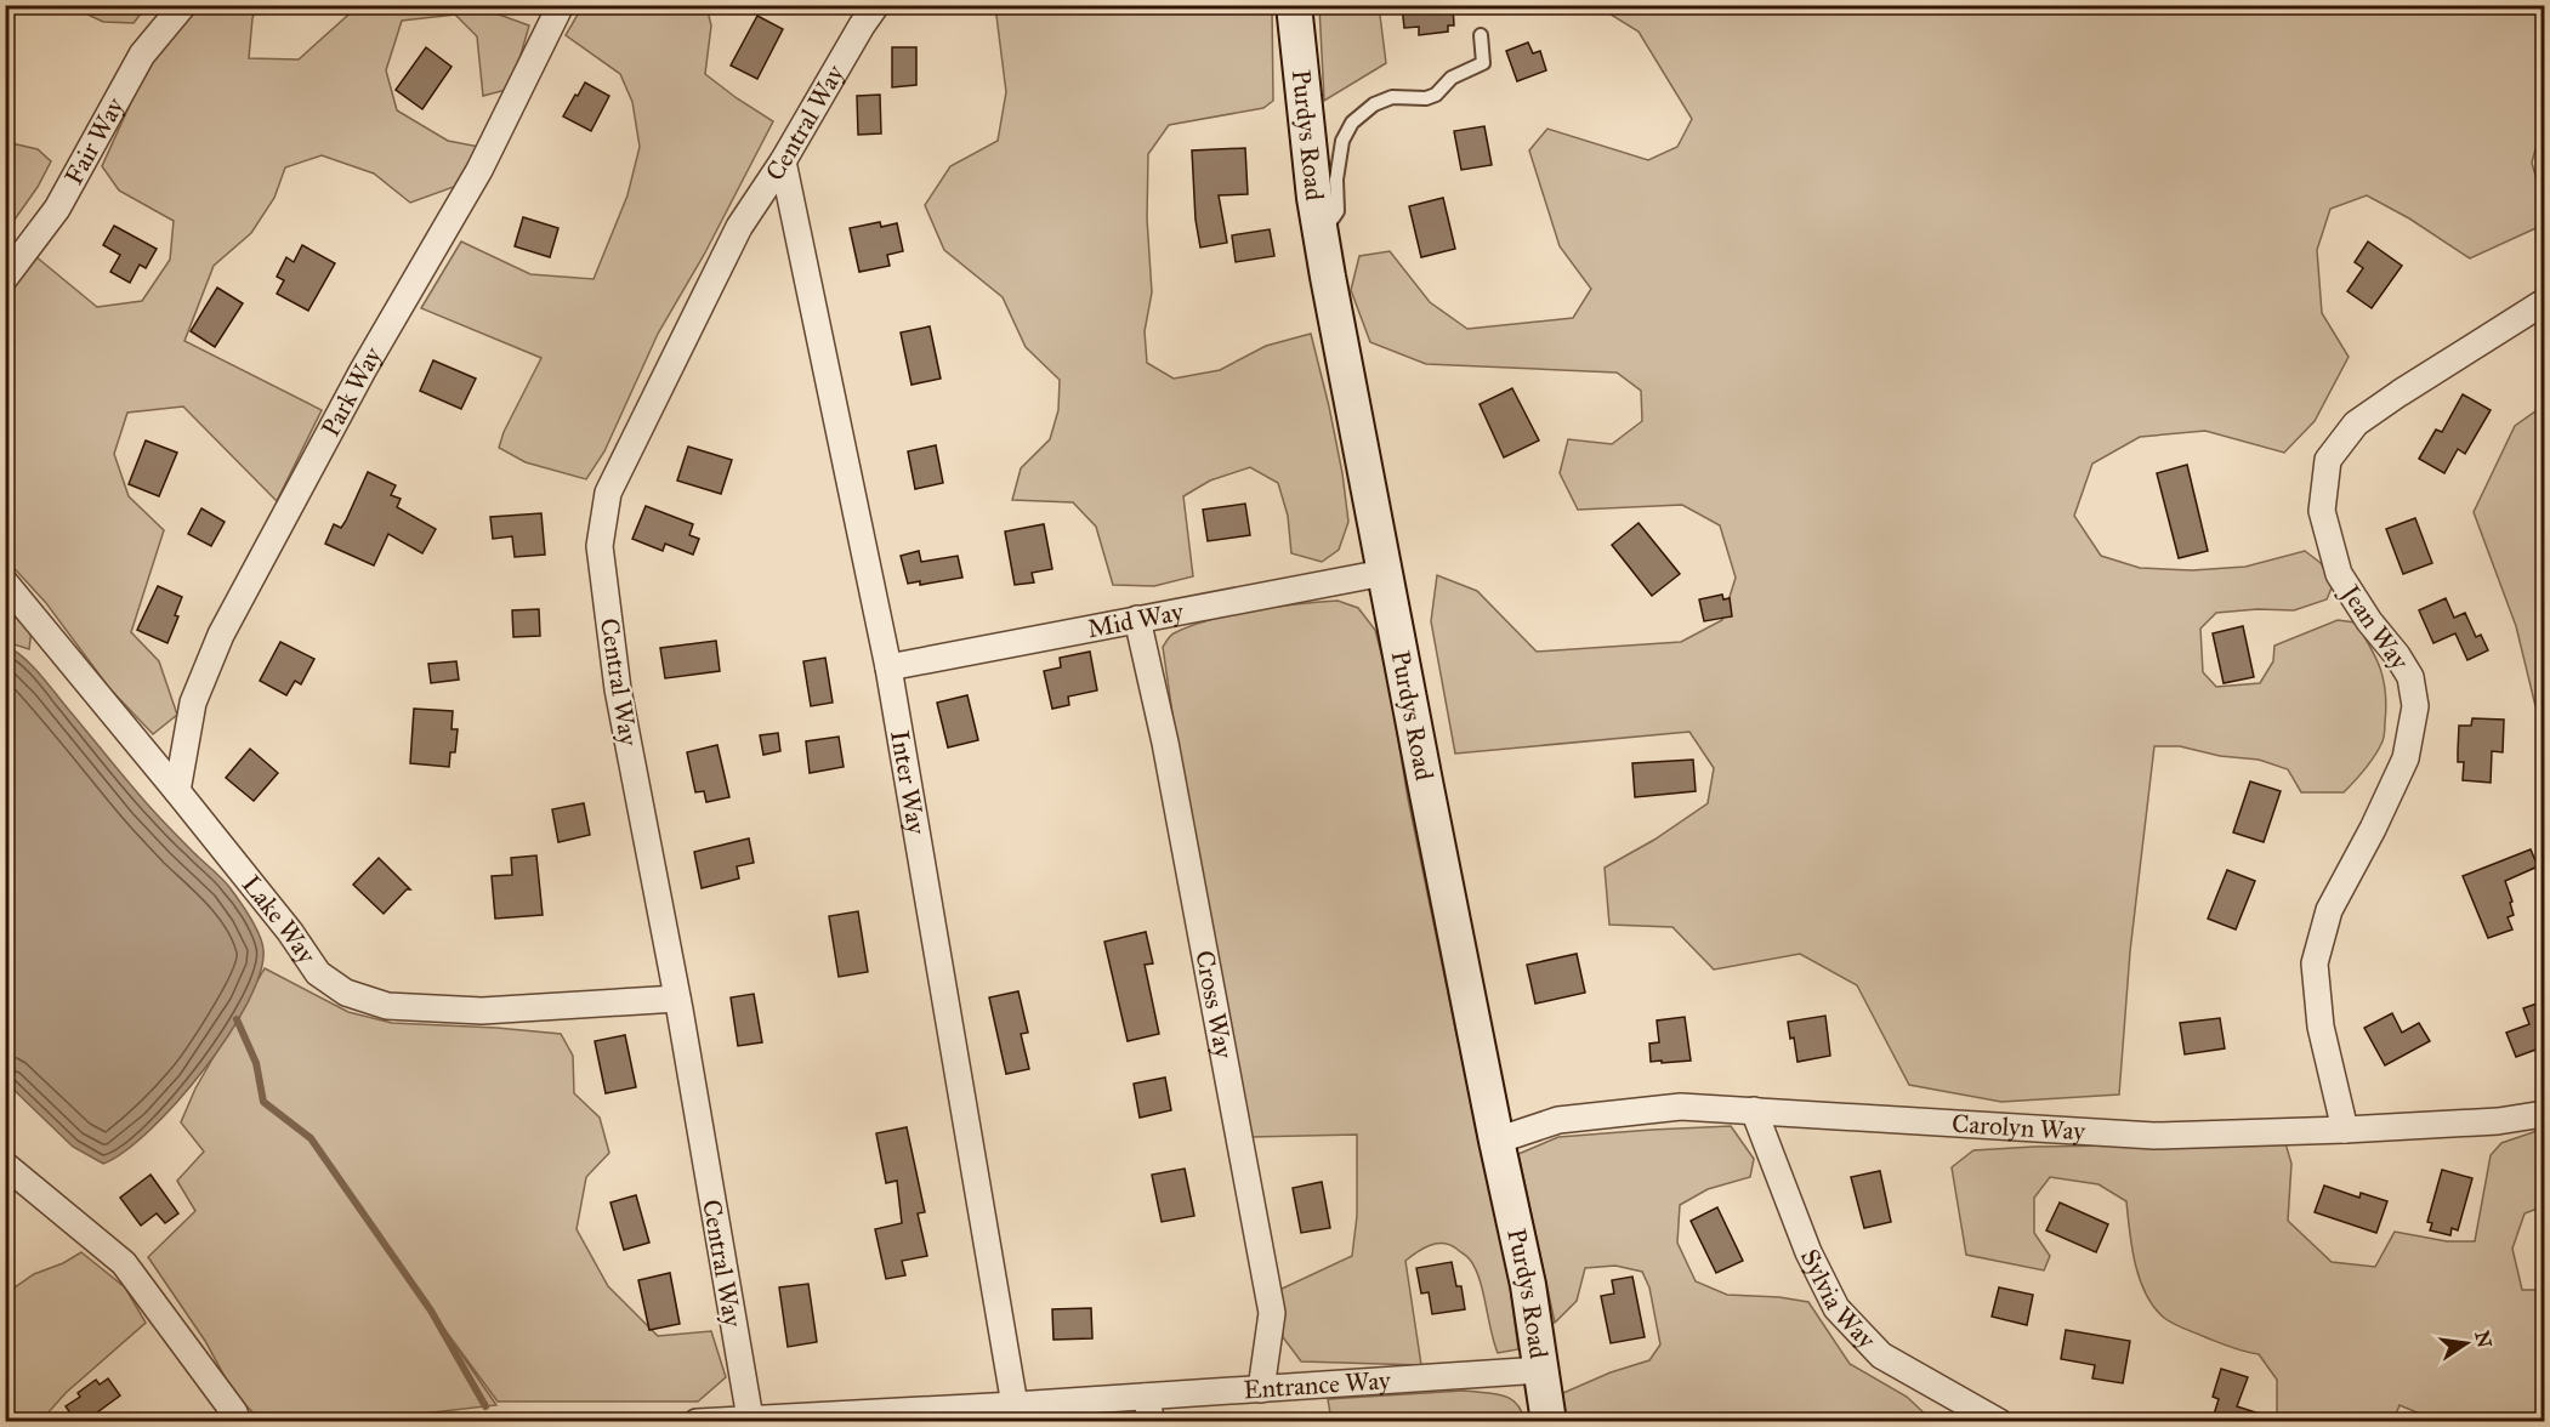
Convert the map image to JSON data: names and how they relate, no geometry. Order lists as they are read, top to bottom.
{
  "streets": {
    "main road": ["Purdys Road"],
    "street": [
      "Central Way",
      "Fair Way",
      "Park Way",
      "Mid Way",
      "Jean Way",
      "Inter Way",
      "Lake Way",
      "Cross Way",
      "Carolyn Way",
      "Sylvia Way",
      "Entrance Way"
    ]
  },
  "crossings": [
    ["Central Way", "Inter Way"],
    ["Central Way", "Lake Way"],
    ["Central Way", "Entrance Way"],
    ["Purdys Road", "Mid Way"],
    ["Purdys Road", "Carolyn Way"],
    ["Purdys Road", "Entrance Way"],
    ["Park Way", "Lake Way"],
    ["Mid Way", "Inter Way"],
    ["Mid Way", "Cross Way"],
    ["Jean Way", "Carolyn Way"],
    ["Inter Way", "Entrance Way"],
    ["Cross Way", "Entrance Way"],
    ["Carolyn Way", "Sylvia Way"]
  ],
  "north": "right"
}
